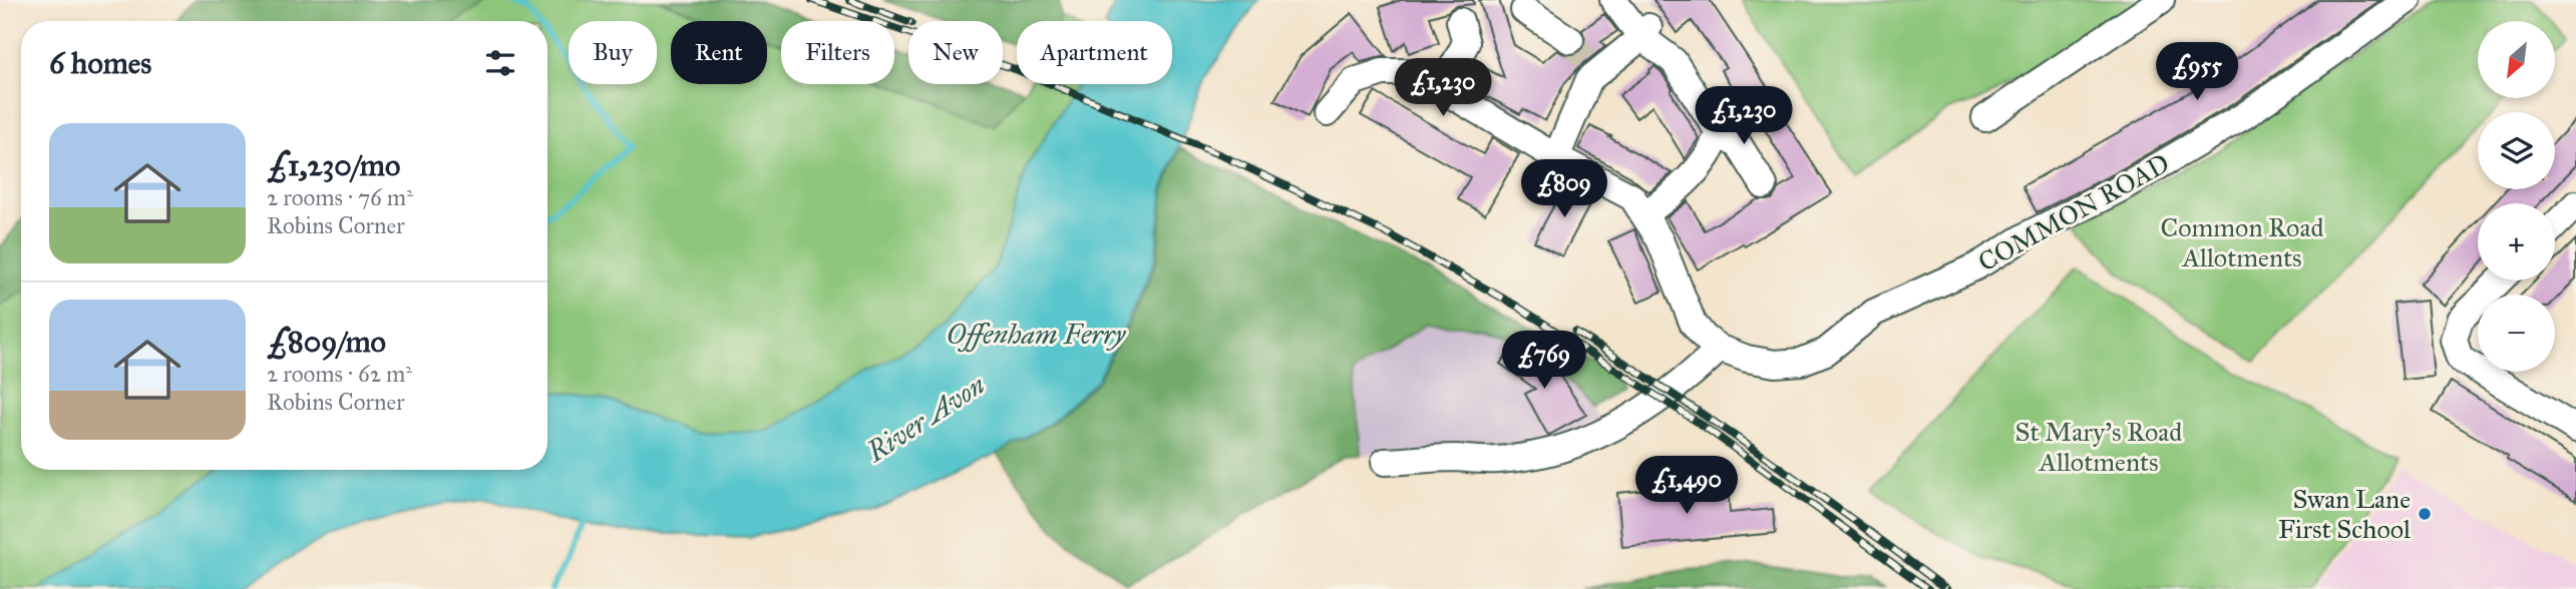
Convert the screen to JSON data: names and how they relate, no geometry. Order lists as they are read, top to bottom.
{
  "streets": {
    "street": ["COMMON ROAD"]
  },
  "water": ["Offenham Ferry", "River Avon"],
  "parks": ["Common Road Allotments", "St Mary's Road Allotments"],
  "places": ["Swan Lane First School"],
  "north": "bottom left",
  "page": {
    "map_buttons": ["+", "−"],
    "chip": [
      "Buy",
      "Rent",
      "Filters",
      "New",
      "Apartment"
    ],
    "heading": "6 homes",
    "price": [
      "£955",
      "£1,230",
      "£1,230",
      "£809",
      "£769",
      "£1,490"
    ],
    "list": [
      {
        "name": "£1,230/mo",
        "note": "2 rooms · 76 m² · Robins Corner"
      },
      {
        "name": "£809/mo",
        "note": "2 rooms · 62 m² · Robins Corner"
      }
    ]
  }
}
